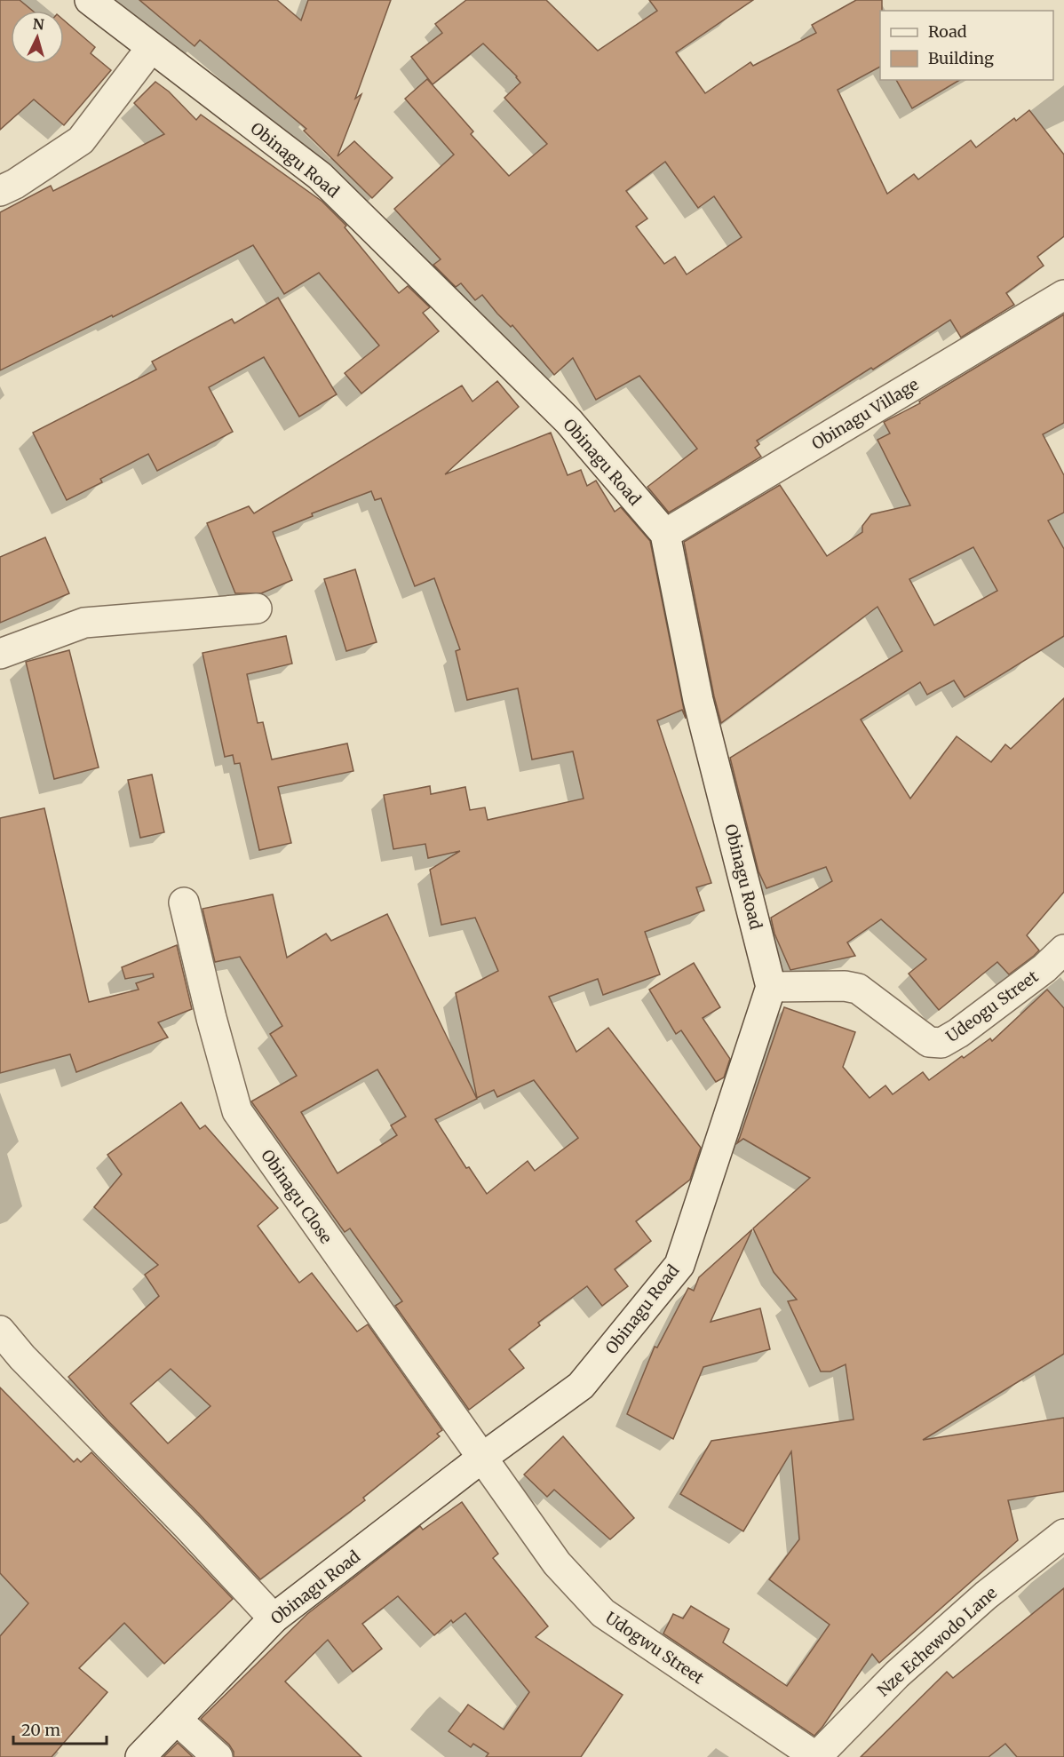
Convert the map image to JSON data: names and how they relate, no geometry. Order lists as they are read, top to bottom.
{
  "streets": {
    "street": [
      "Obinagu Road",
      "Obinagu Village",
      "Udeogu Street",
      "Obinagu Close",
      "Nze Echewodo Lane",
      "Udogwu Street"
    ]
  },
  "crossings": [
    ["Obinagu Road", "Obinagu Village"],
    ["Obinagu Road", "Udeogu Street"],
    ["Obinagu Road", "Obinagu Close"],
    ["Obinagu Road", "Udogwu Street"],
    ["Obinagu Close", "Udogwu Street"],
    ["Nze Echewodo Lane", "Udogwu Street"]
  ],
  "legend": ["Road", "Building"],
  "scale_bar": "20 m",
  "north": "top"
}
